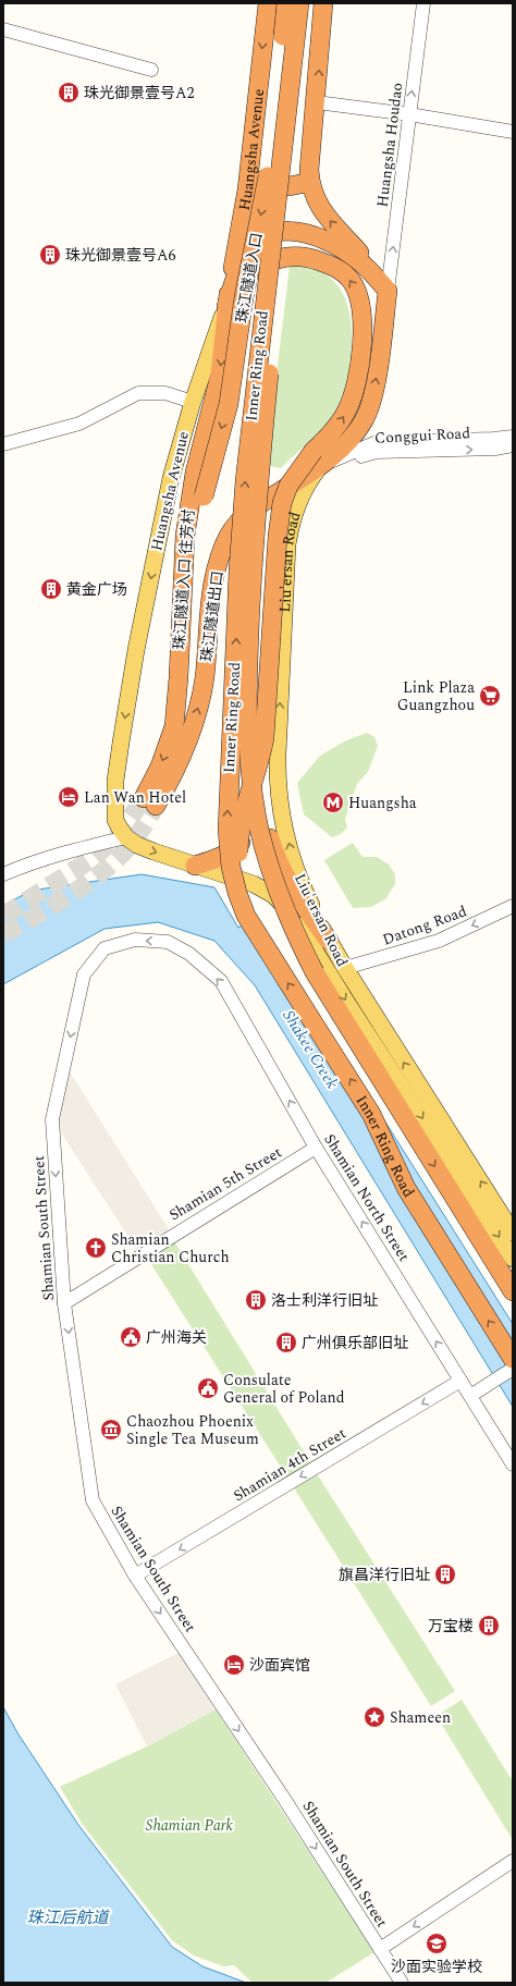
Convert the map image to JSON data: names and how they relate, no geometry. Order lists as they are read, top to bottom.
{
  "streets": {
    "highway": [
      "Huangsha Avenue",
      "珠江隧道入口",
      "Inner Ring Road",
      "珠江隧道入口 往芳村",
      "珠江隧道出口"
    ],
    "main road": ["Liu'ersan Road"],
    "street": [
      "Huangsha Houdao",
      "Conggui Road",
      "Datong Road",
      "Shamian 5th Street",
      "Shamian North Street",
      "Shamian South Street",
      "Shamian 4th Street"
    ]
  },
  "crossings": [
    ["Huangsha Avenue", "珠江隧道入口 往芳村"],
    ["珠江隧道入口", "珠江隧道入口 往芳村"],
    ["Conggui Road", "Liu'ersan Road"],
    ["Conggui Road", "珠江隧道出口"],
    ["Liu'ersan Road", "珠江隧道出口"],
    ["Liu'ersan Road", "Datong Road"],
    ["珠江隧道入口 往芳村", "珠江隧道出口"],
    ["Shamian 5th Street", "Shamian North Street"],
    ["Shamian 5th Street", "Shamian South Street"],
    ["Shamian North Street", "Shamian South Street"],
    ["Shamian North Street", "Shamian 4th Street"],
    ["Shamian South Street", "Shamian 4th Street"]
  ],
  "one_way": [
    "Huangsha Houdao",
    "Datong Road",
    "Shamian North Street",
    "Shamian South Street",
    "Shamian 4th Street"
  ],
  "water": ["Shakee Creek", "珠江后航道"],
  "parks": ["Shamian Park"],
  "places": {
    "building": [
      "珠光御景壹号A2",
      "珠光御景壹号A6",
      "黄金广场",
      "洛士利洋行旧址",
      "广州俱乐部旧址",
      "旗昌洋行旧址",
      "万宝楼"
    ],
    "supermarket": ["Link Plaza Guangzhou"],
    "hotel": ["Lan Wan Hotel", "沙面宾馆"],
    "metro station": ["Huangsha"],
    "church": ["Shamian Christian Church"],
    "public building": ["广州海关", "Consulate General of Poland"],
    "museum": ["Chaozhou Phoenix Single Tea Museum"],
    "place": ["Shameen"],
    "school or university": ["沙面实验学校"]
  }
}
